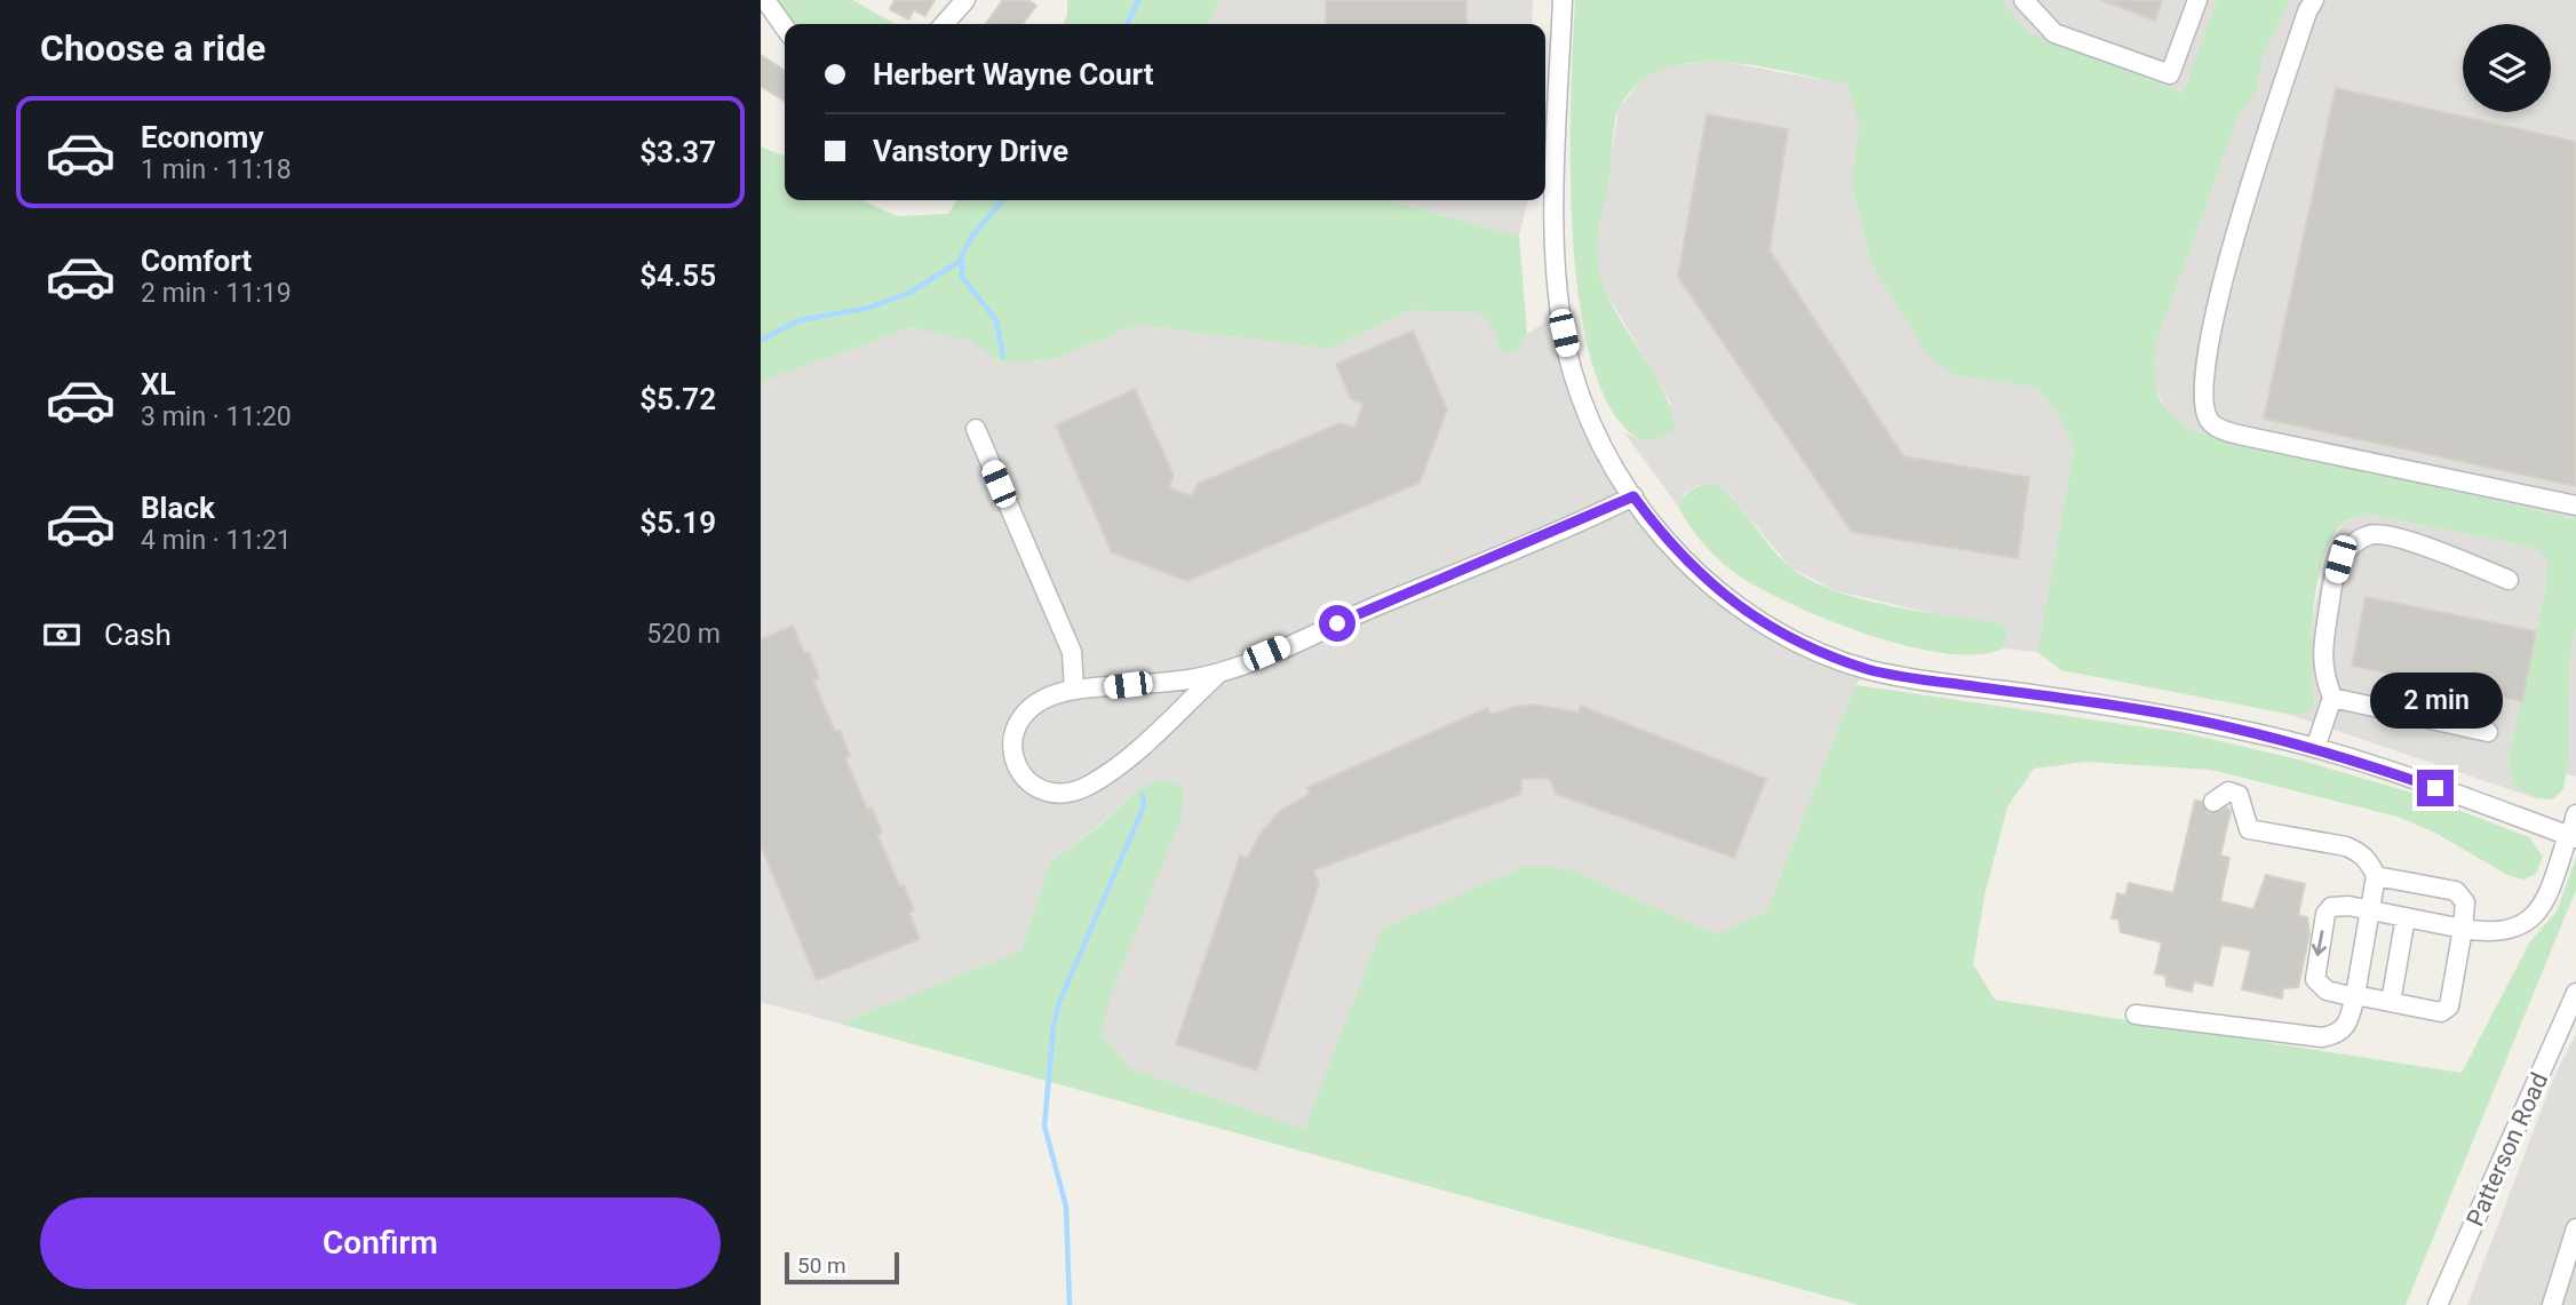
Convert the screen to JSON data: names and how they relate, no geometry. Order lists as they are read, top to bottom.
{
  "streets": {
    "street": ["Patterson Road"]
  },
  "scale_bar": "50 m",
  "page": {
    "heading": "Choose a ride",
    "banner": ["Herbert Wayne Court", "Vanstory Drive"],
    "list": [
      {
        "name": "Economy",
        "note": "1 min · 11:18",
        "value": "$3.37"
      },
      {
        "name": "Comfort",
        "note": "2 min · 11:19",
        "value": "$4.55"
      },
      {
        "name": "XL",
        "note": "3 min · 11:20",
        "value": "$5.72"
      },
      {
        "name": "Black",
        "note": "4 min · 11:21",
        "value": "$5.19"
      }
    ],
    "pay": ["Cash", "520 m"],
    "bubble": "2 min",
    "buttons": "Confirm",
    "scale": "50 m"
  }
}
